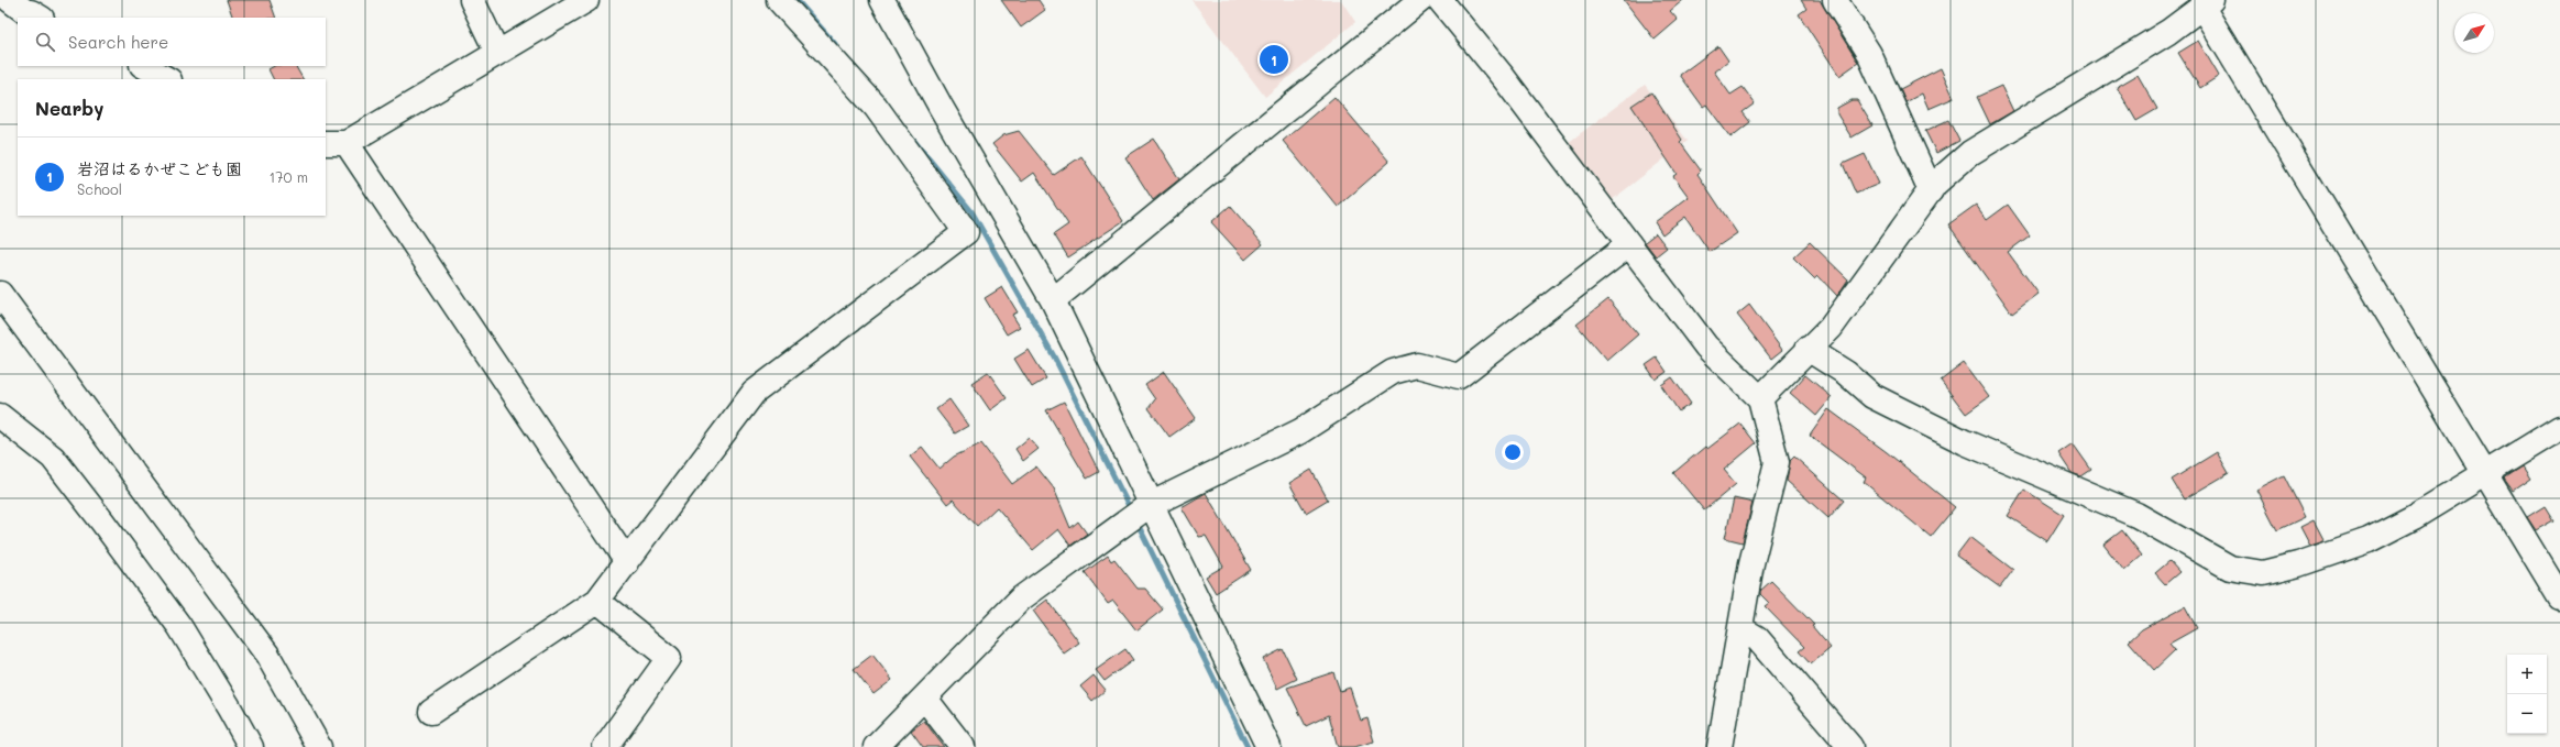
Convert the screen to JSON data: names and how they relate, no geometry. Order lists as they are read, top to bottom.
{
  "north": "top right",
  "page": {
    "search": "Search here",
    "pins": "1",
    "heading": "Nearby",
    "list": [
      {
        "mark": "1",
        "name": "岩沼はるかぜこども園",
        "note": "School",
        "value": "170 m"
      }
    ],
    "map_buttons": ["+", "−"]
  }
}
